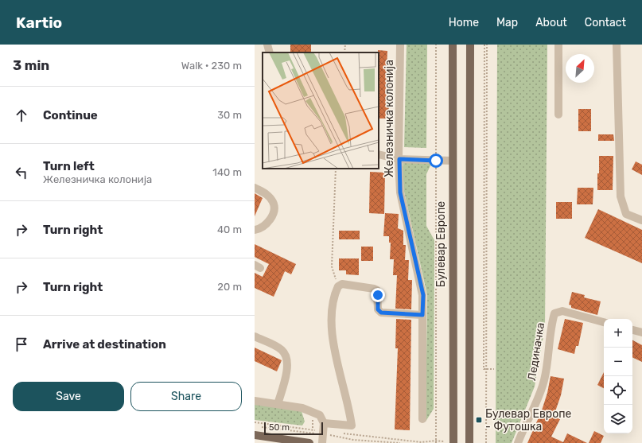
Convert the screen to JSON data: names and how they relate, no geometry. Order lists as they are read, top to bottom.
{
  "streets": {
    "main road": ["Булевар Европе"],
    "street": ["Железничка колонија", "Лединачка"]
  },
  "places": {
    "transit": ["Булевар Европе - Футошка"]
  },
  "scale_bar": "50 m",
  "north": "top right",
  "page": {
    "header": "Kartio",
    "nav": [
      "Home",
      "Map",
      "About",
      "Contact"
    ],
    "heading": ["3 min", "Walk · 230 m"],
    "list": [
      ["Continue", "30 m"],
      ["Turn left", "Железничка колонија", "140 m"],
      ["Turn right", "40 m"],
      ["Turn right", "20 m"],
      "Arrive at destination"
    ],
    "map_buttons": ["+", "−"],
    "buttons": ["Save", "Share"],
    "scale": "50 m"
  }
}
